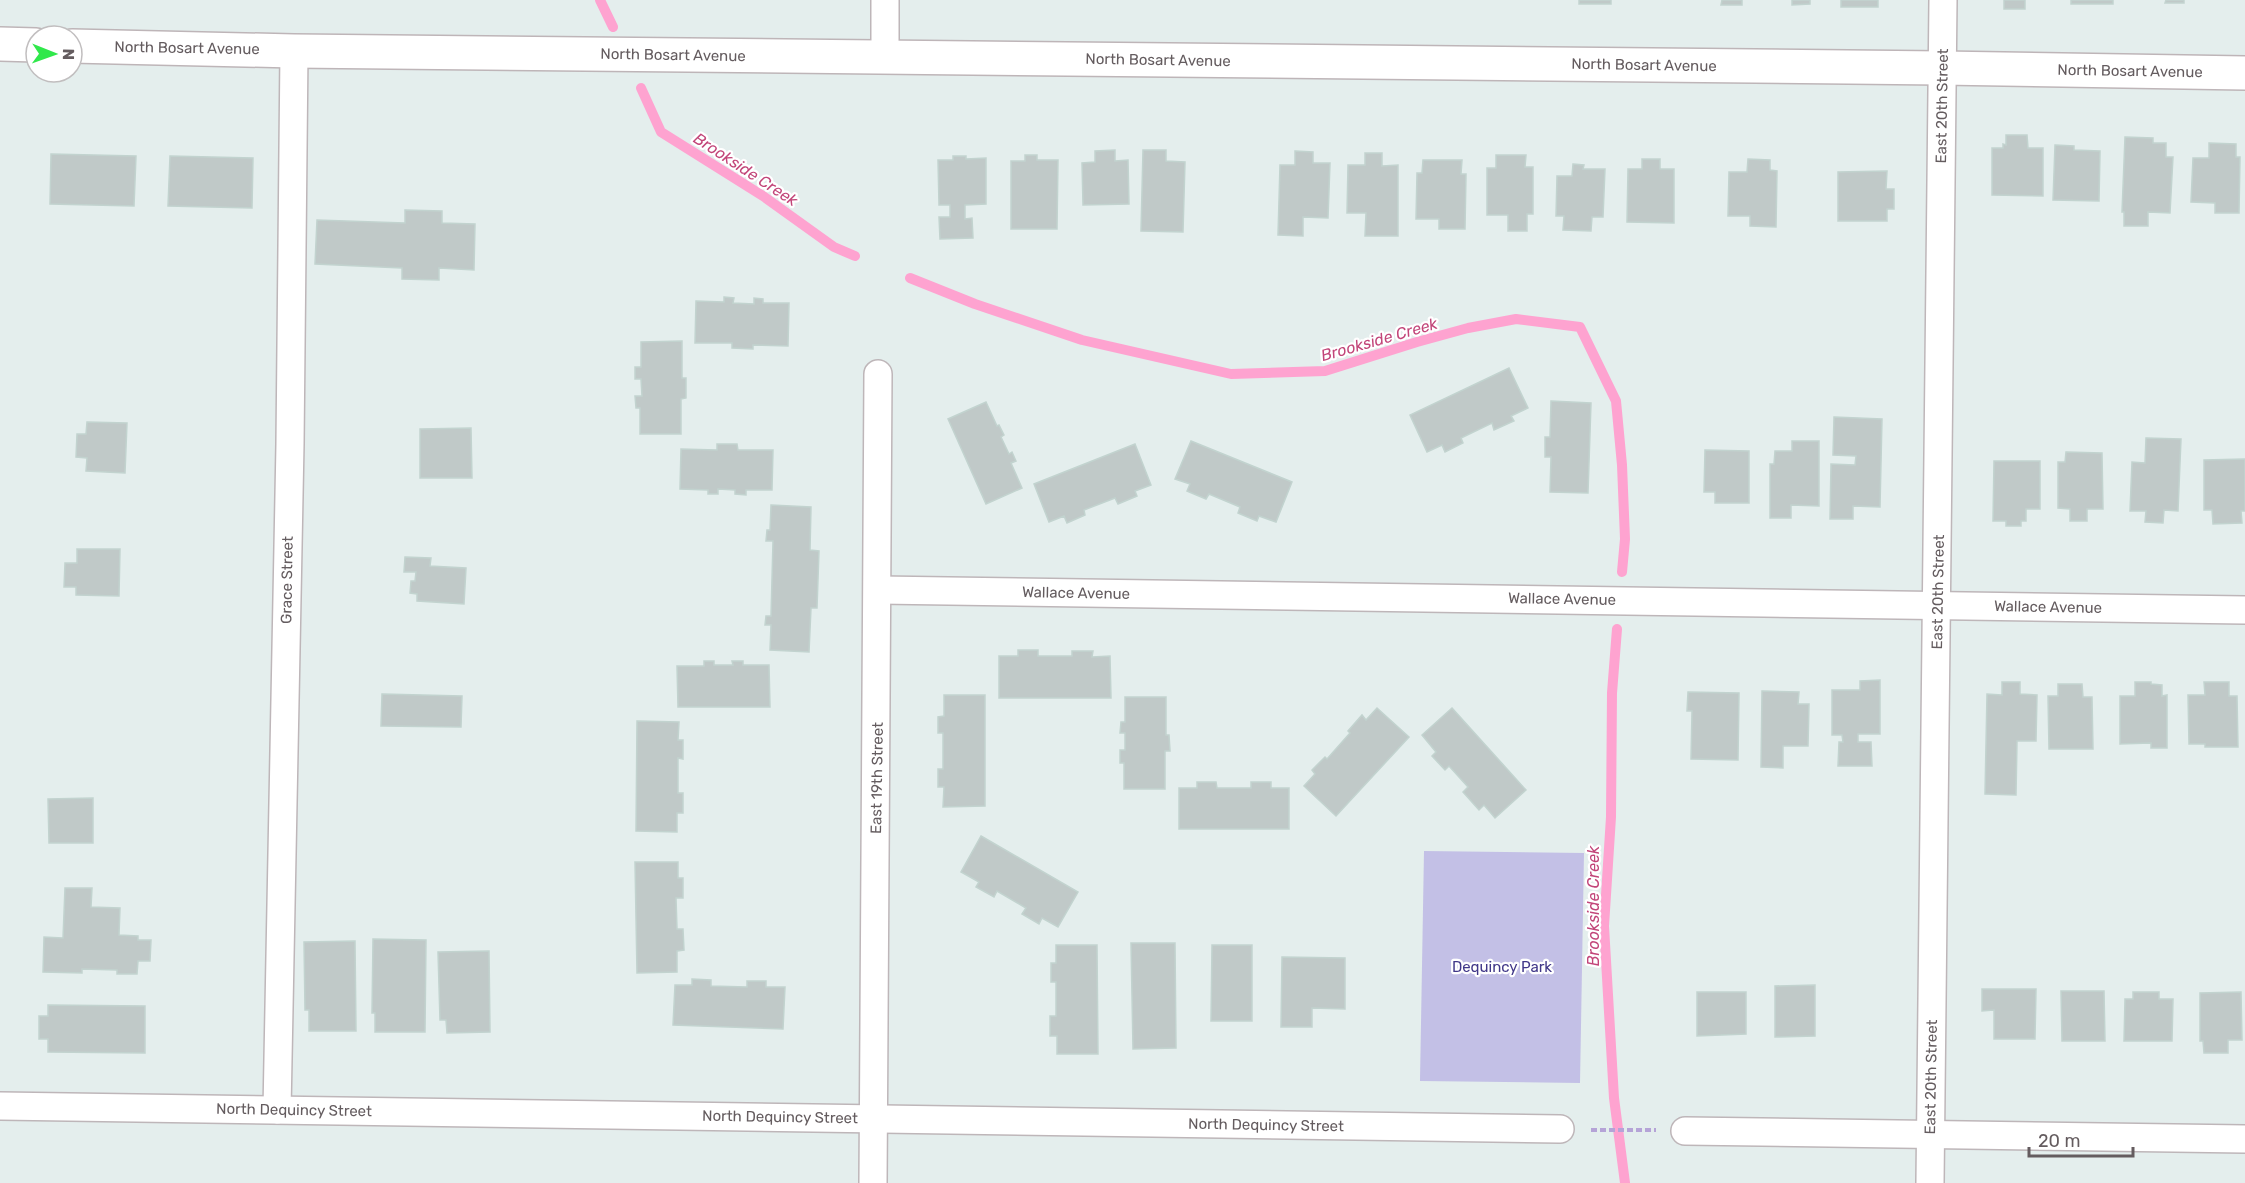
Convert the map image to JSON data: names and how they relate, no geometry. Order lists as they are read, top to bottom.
{
  "streets": {
    "street": [
      "North Bosart Avenue",
      "East 20th Street",
      "Grace Street",
      "Wallace Avenue",
      "East 19th Street",
      "North Dequincy Street"
    ]
  },
  "crossings": [
    ["North Bosart Avenue", "East 20th Street"],
    ["North Bosart Avenue", "Grace Street"],
    ["East 20th Street", "Wallace Avenue"],
    ["Grace Street", "North Dequincy Street"],
    ["Wallace Avenue", "East 19th Street"],
    ["East 19th Street", "North Dequincy Street"]
  ],
  "water": ["Brookside Creek"],
  "parks": ["Dequincy Park"],
  "scale_bar": "20 m",
  "north": "right"
}
